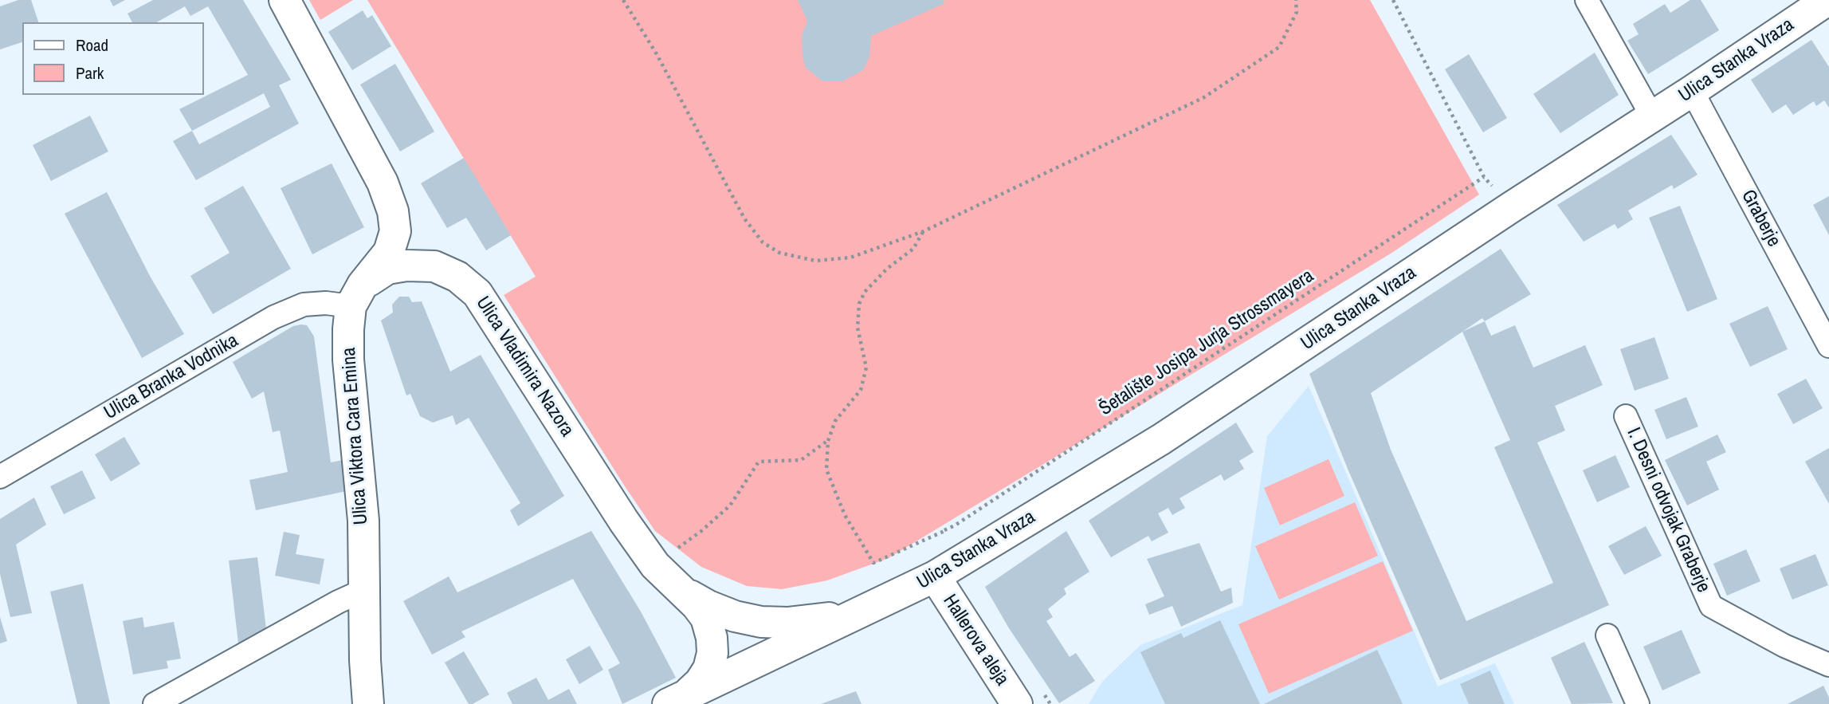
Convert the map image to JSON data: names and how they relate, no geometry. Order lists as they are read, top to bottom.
{
  "streets": {
    "main road": [
      "Ulica Stanka Vraza",
      "Ulica Vladimira Nazora",
      "Ulica Viktora Cara Emina",
      "Hallerova aleja"
    ],
    "street": ["Graberje", "Ulica Branka Vodnika", "I. Desni odvojak Graberje"],
    "path": ["Šetalište Josipa Jurja Strossmayera"]
  },
  "crossings": [
    ["Ulica Stanka Vraza", "Graberje"],
    ["Ulica Stanka Vraza", "Ulica Vladimira Nazora"],
    ["Ulica Stanka Vraza", "Hallerova aleja"],
    ["Ulica Vladimira Nazora", "Ulica Branka Vodnika"],
    ["Ulica Vladimira Nazora", "Ulica Viktora Cara Emina"],
    ["Ulica Branka Vodnika", "Ulica Viktora Cara Emina"]
  ],
  "legend": ["Road", "Park"]
}
